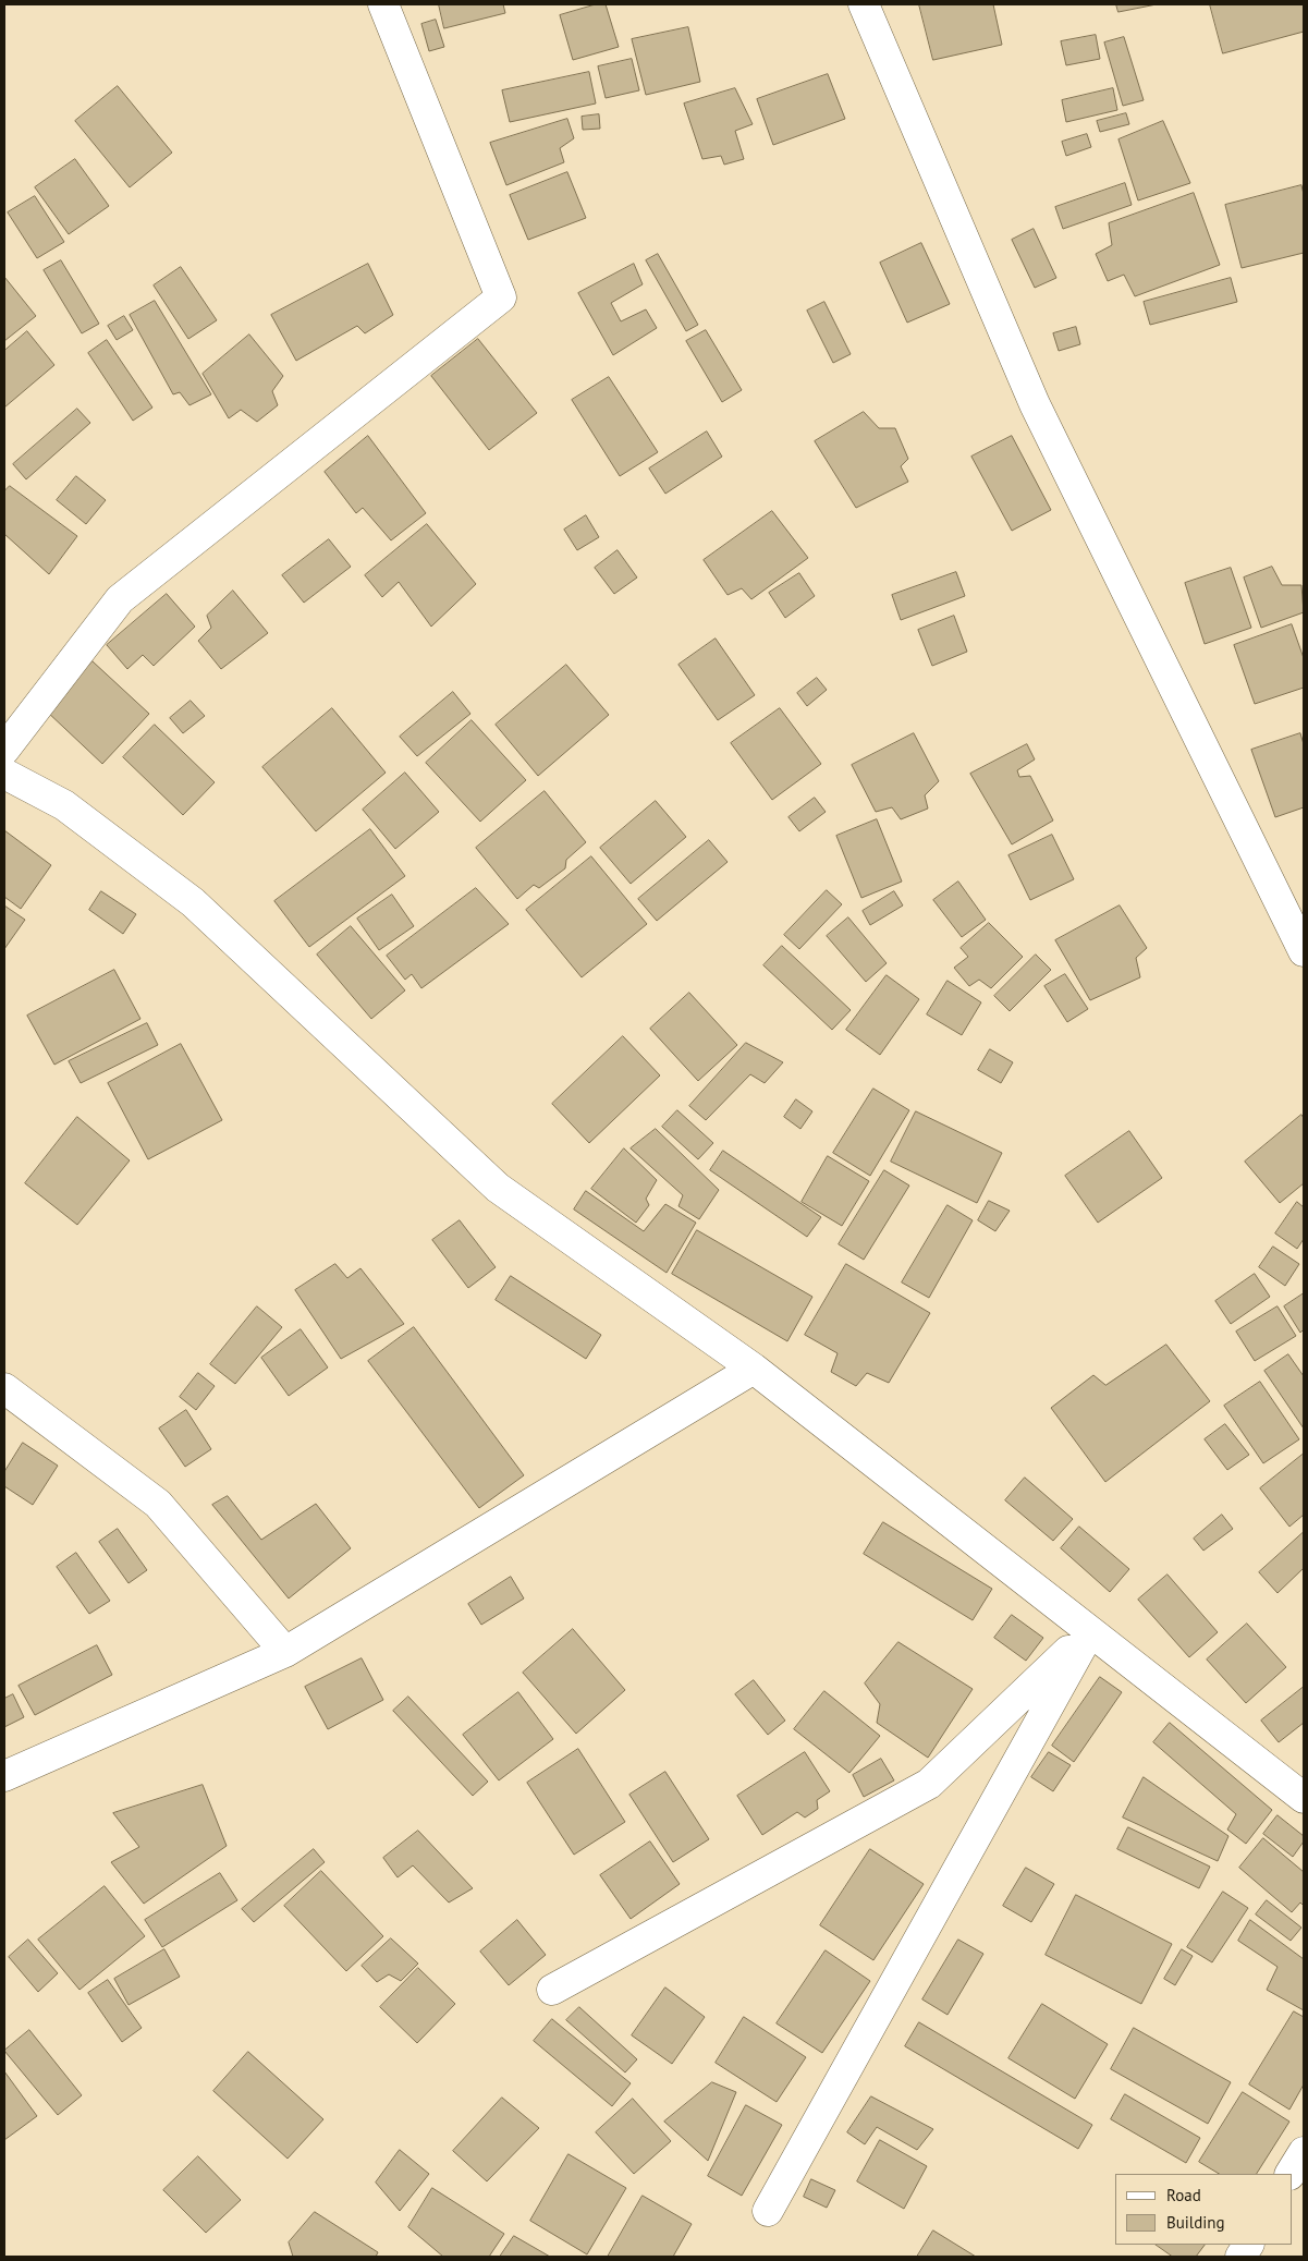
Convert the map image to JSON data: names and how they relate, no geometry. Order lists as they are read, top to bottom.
{
  "legend": ["Road", "Building"]
}
